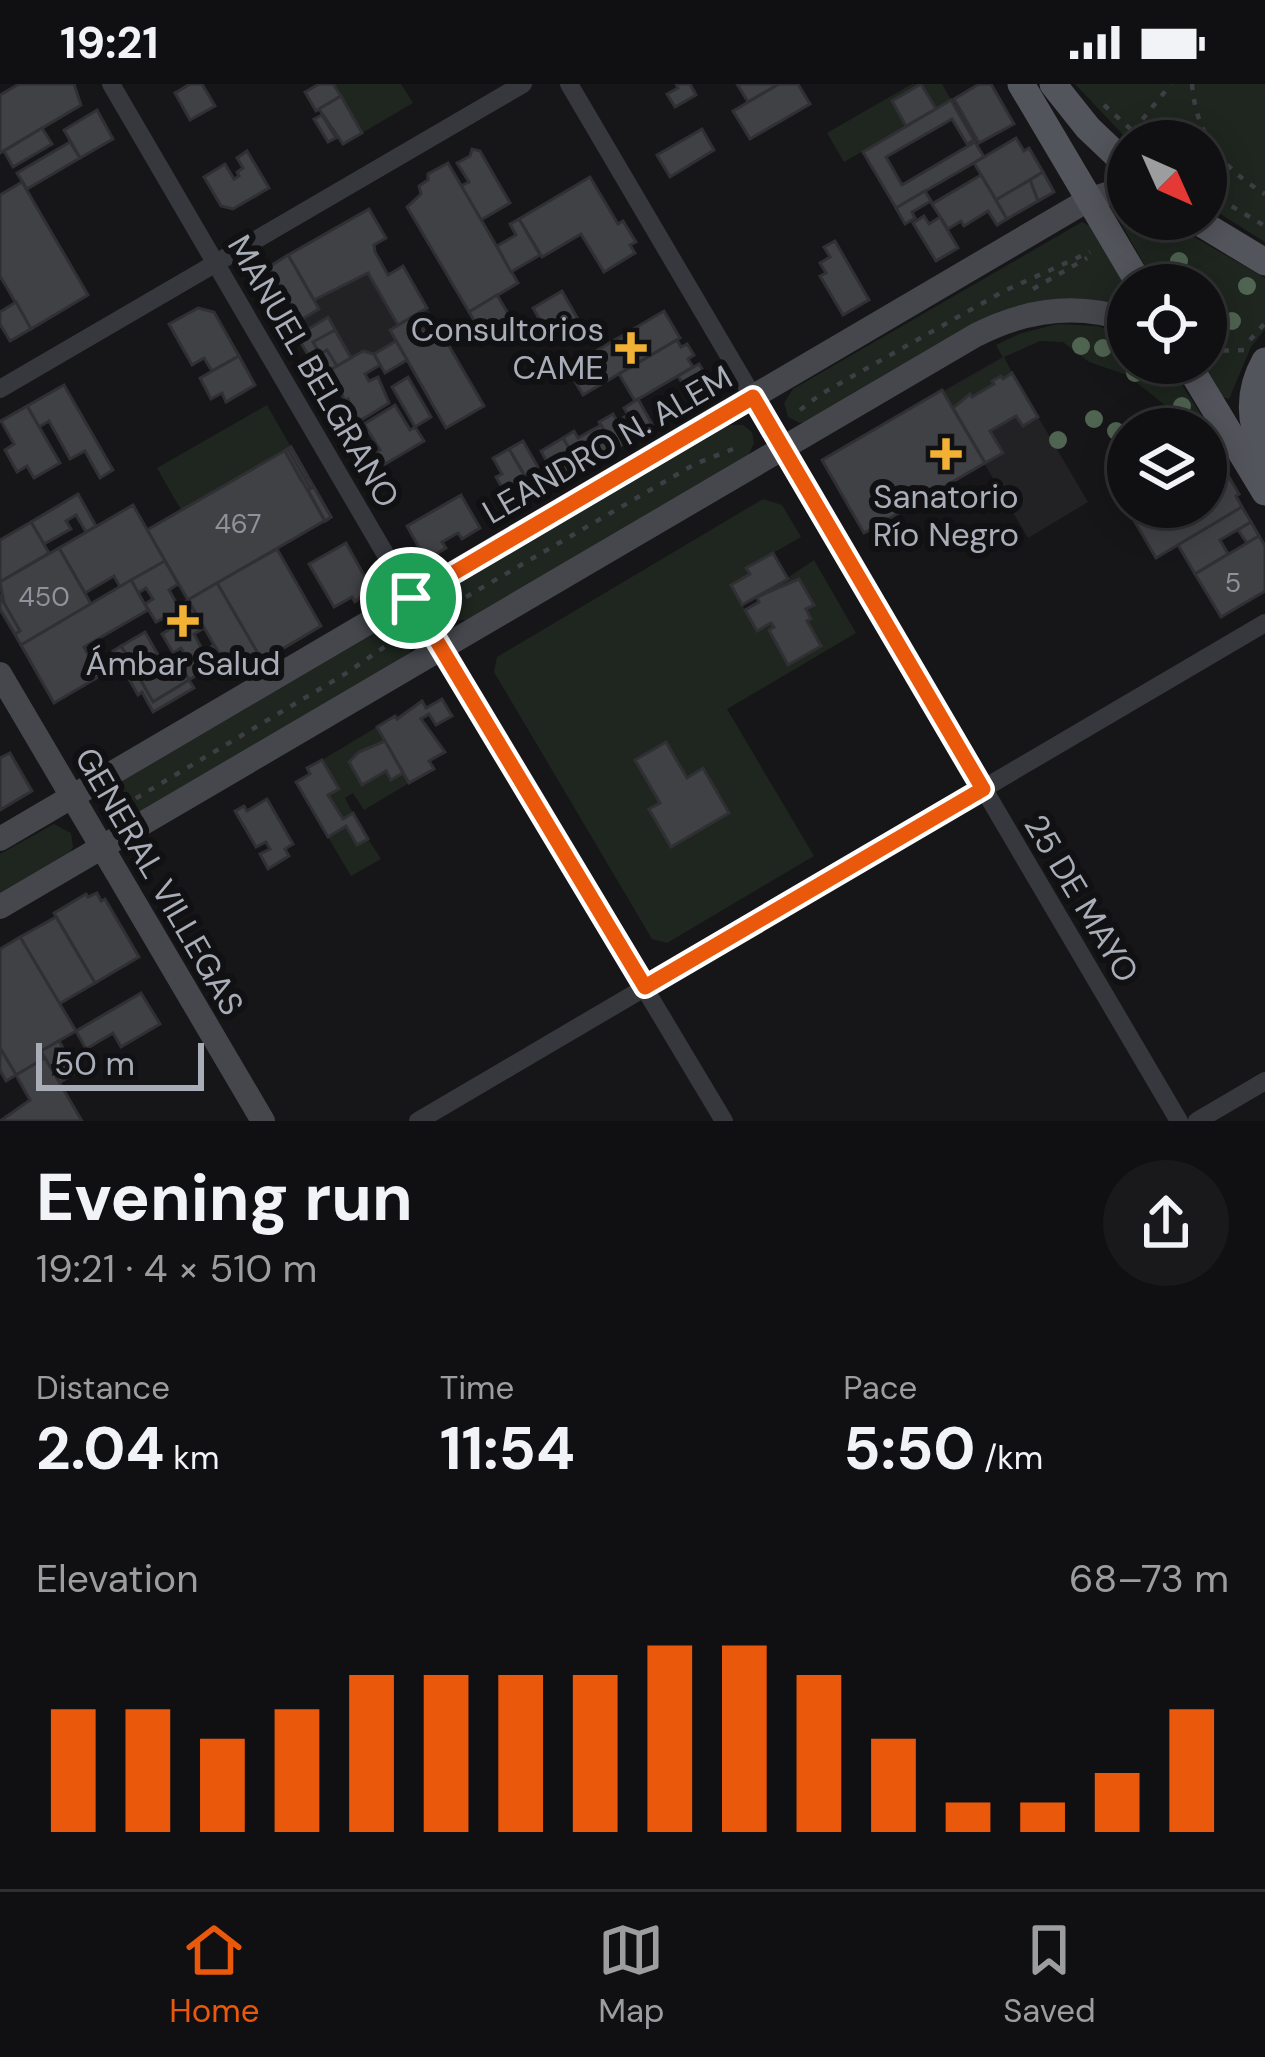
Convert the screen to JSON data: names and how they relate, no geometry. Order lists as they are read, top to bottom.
{
  "streets": {
    "main road": ["LEANDRO N. ALEM", "GENERAL VILLEGAS"],
    "street": ["MANUEL BELGRANO", "25 DE MAYO"]
  },
  "crossings": [
    ["MANUEL BELGRANO", "LEANDRO N. ALEM"],
    ["LEANDRO N. ALEM", "GENERAL VILLEGAS"],
    ["LEANDRO N. ALEM", "25 DE MAYO"]
  ],
  "places": {
    "health": ["Consultorios CAME", "Sanatorio Río Negro", "Ámbar Salud"]
  },
  "house_numbers": ["467", "5", "450"],
  "scale_bar": "50 m",
  "north": "bottom right",
  "page": {
    "status": "19:21",
    "scale": "50 m",
    "heading": ["Evening run", "19:21 · 4 × 510 m"],
    "stats": [
      ["Distance", "2.04 km"],
      ["Time", "11:54"],
      ["Pace", "5:50 /km"]
    ],
    "chart": ["Elevation", "68–73 m"],
    "tabs": ["Home", "Map", "Saved"]
  }
}
